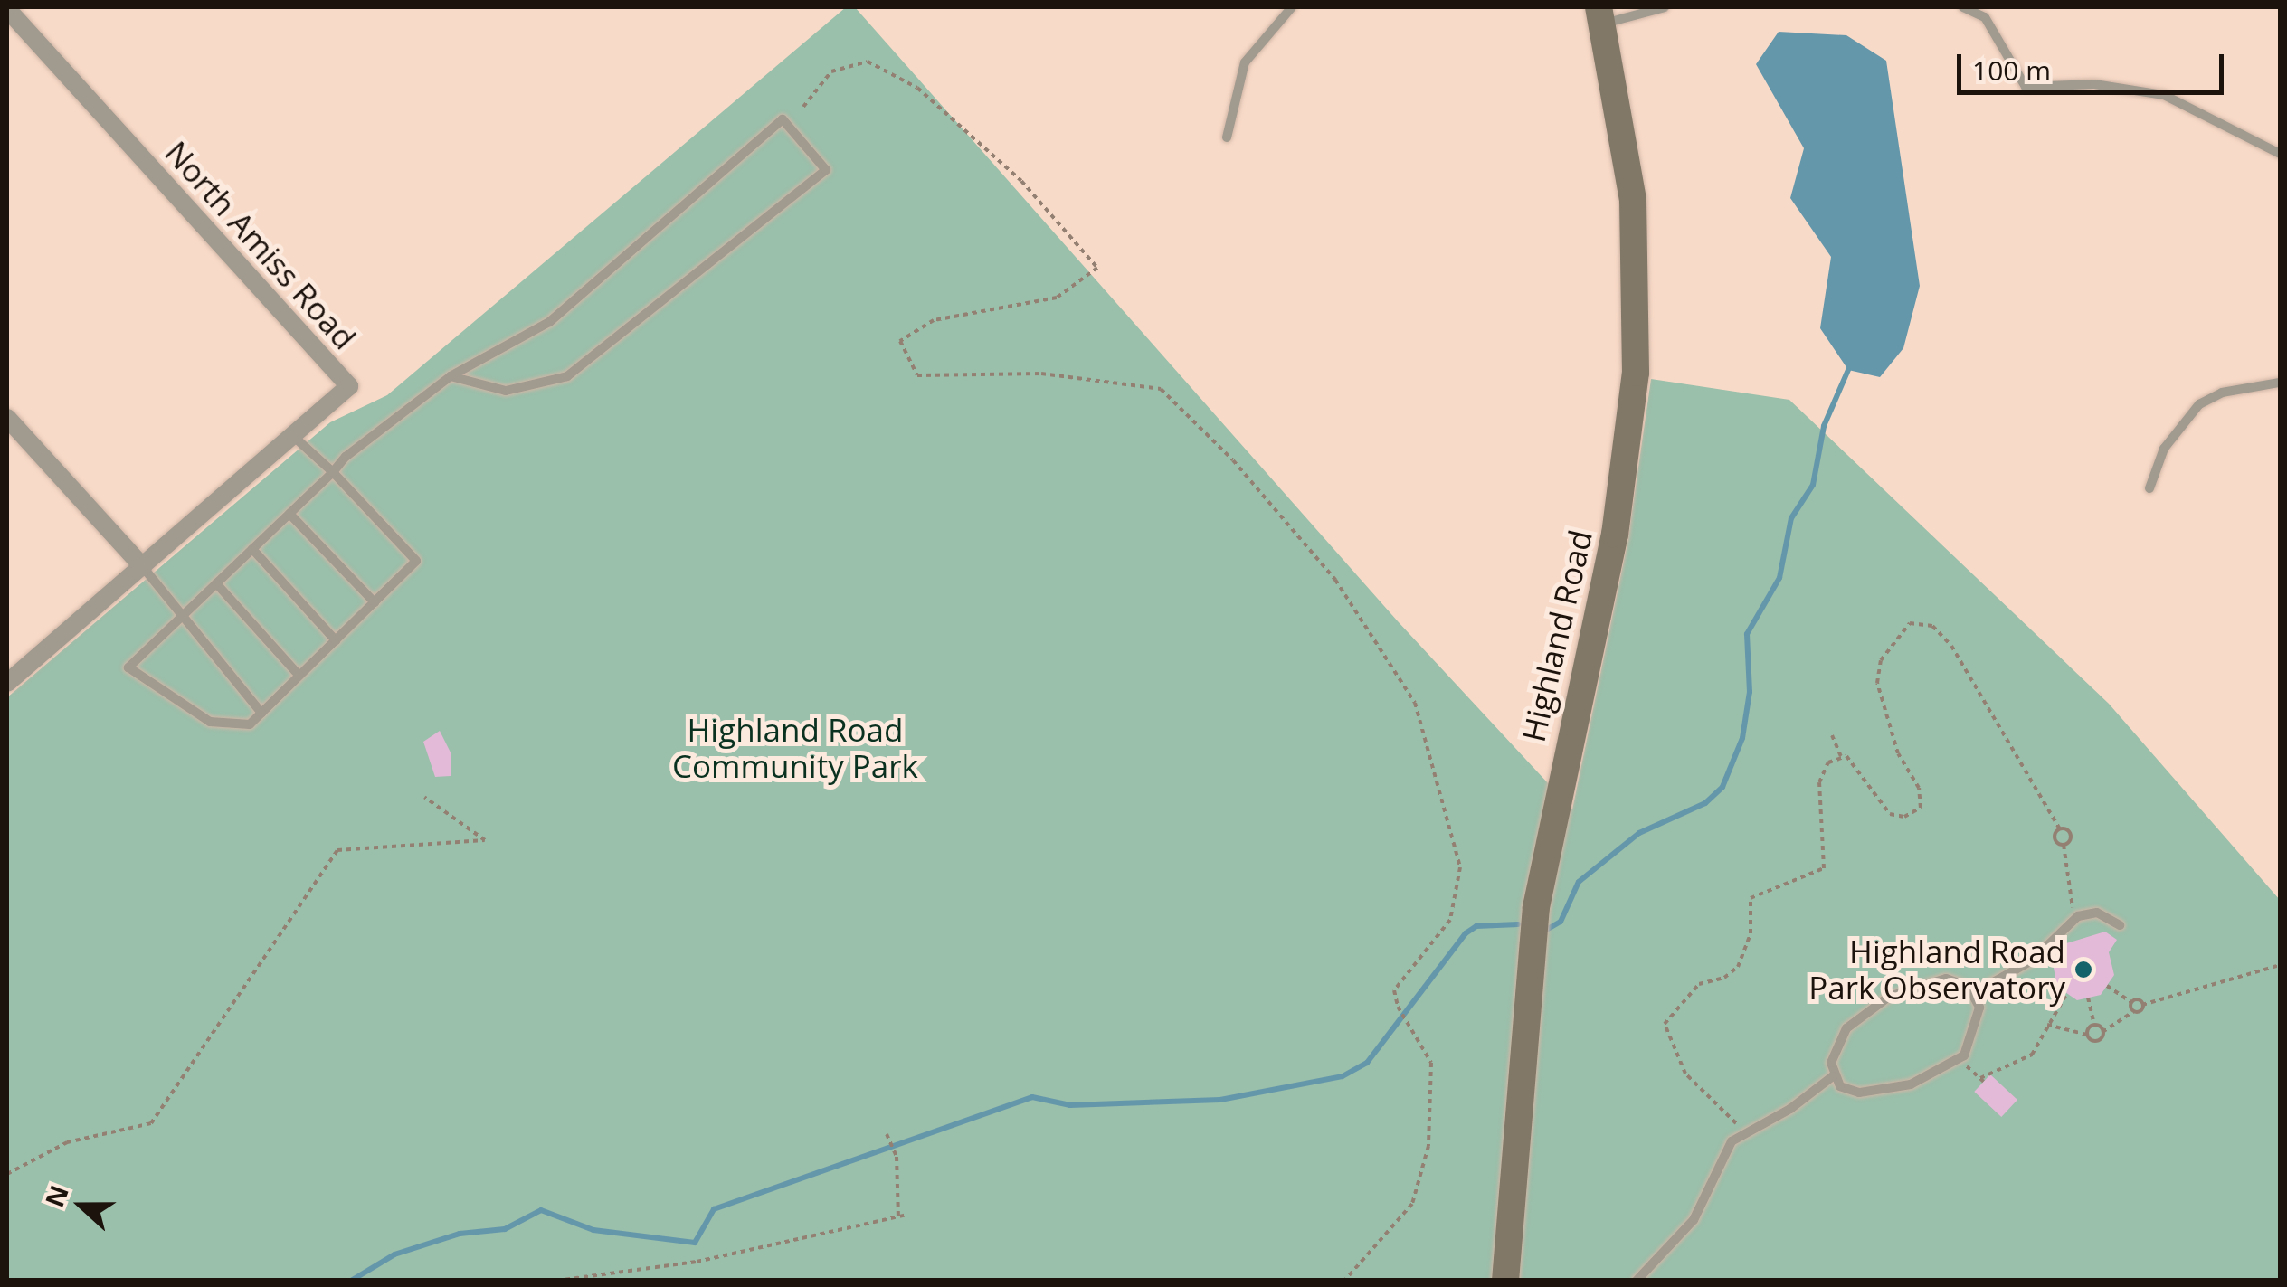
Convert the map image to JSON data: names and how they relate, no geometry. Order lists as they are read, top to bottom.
{
  "streets": {
    "street": ["North Amiss Road", "Highland Road"]
  },
  "parks": ["Highland Road Community Park"],
  "places": ["Highland Road Park Observatory"],
  "scale_bar": "100 m",
  "north": "left"
}
